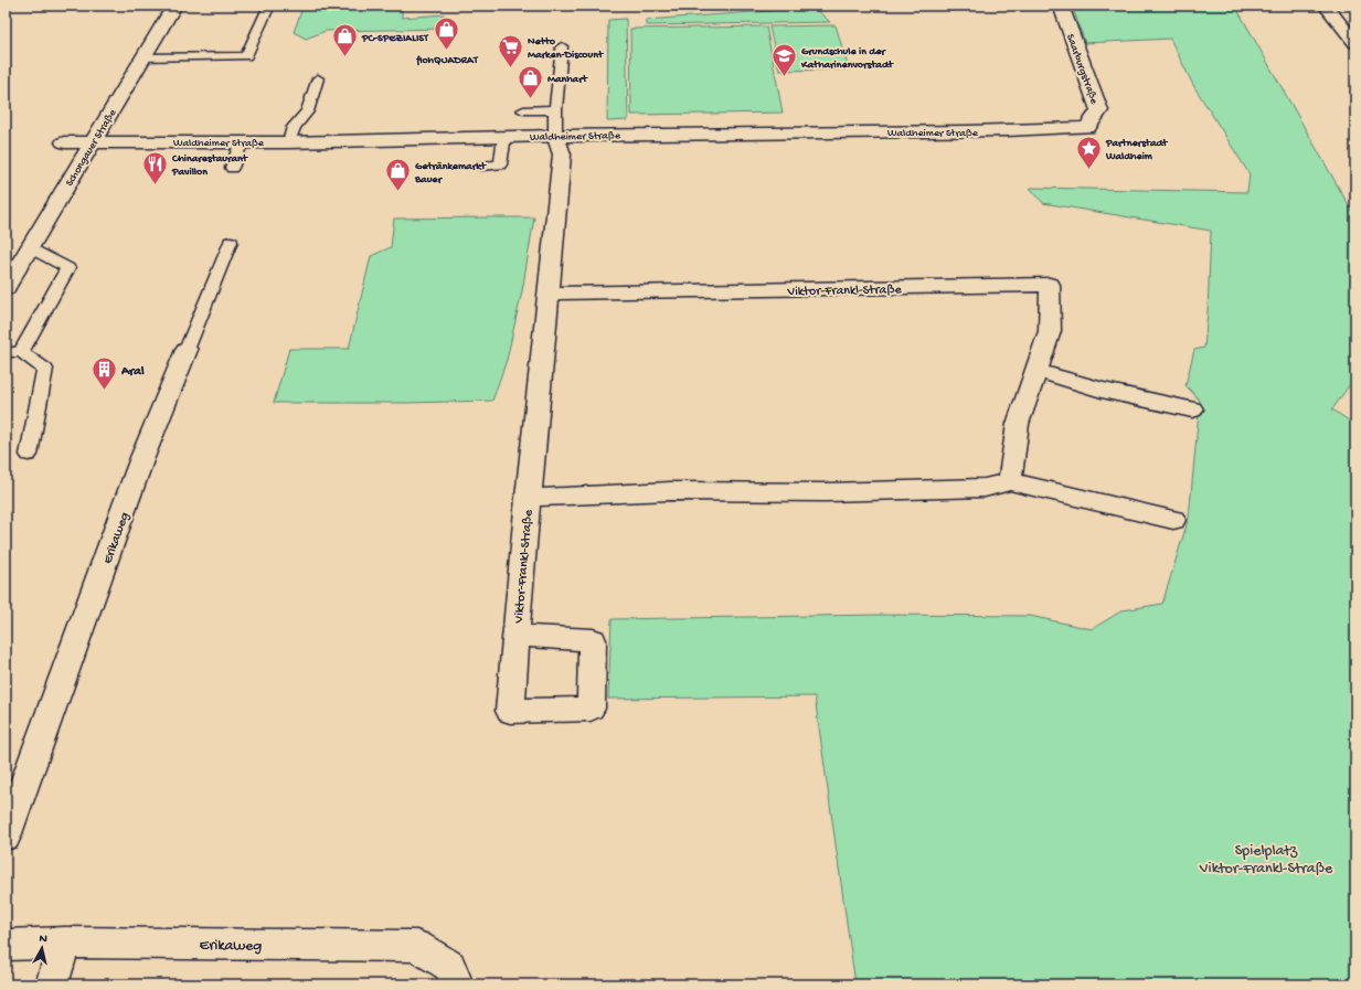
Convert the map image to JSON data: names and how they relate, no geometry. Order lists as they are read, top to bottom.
{
  "streets": {
    "street": [
      "Saarburgstraße",
      "Waldheimer Straße",
      "Schongauer Straße",
      "Viktor-Frankl-Straße",
      "Erikaweg"
    ]
  },
  "crossings": [
    ["Saarburgstraße", "Waldheimer Straße"],
    ["Waldheimer Straße", "Schongauer Straße"],
    ["Waldheimer Straße", "Viktor-Frankl-Straße"]
  ],
  "parks": ["Spielplatz Viktor-Frankl-Straße"],
  "places": {
    "shop": [
      "flohQUADRAT",
      "PC-SPEZIALIST",
      "Manhart",
      "Getränkemarkt Bauer"
    ],
    "supermarket": ["Netto Marken-Discount"],
    "school or university": ["Grundschule in der Katharinenvorstadt"],
    "place": ["Partnerstadt Waldheim"],
    "restaurant": ["Chinarestaurant Pavillon"],
    "building": ["Aral"]
  },
  "north": "top"
}
